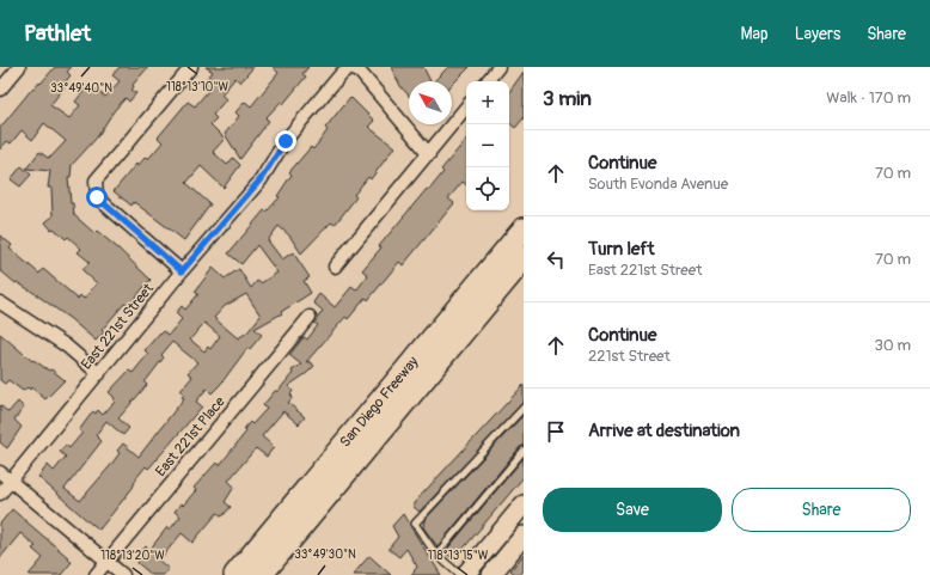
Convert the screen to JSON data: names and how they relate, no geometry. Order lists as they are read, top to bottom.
{
  "streets": {
    "highway": ["San Diego Freeway"],
    "street": ["East 221st Street", "East 221st Place"]
  },
  "north": "top left",
  "page": {
    "header": "Pathlet",
    "nav": ["Map", "Layers", "Share"],
    "heading": ["3 min", "Walk · 170 m"],
    "map_buttons": ["+", "−"],
    "list": [
      ["Continue", "South Evonda Avenue", "70 m"],
      ["Turn left", "East 221st Street", "70 m"],
      ["Continue", "221st Street", "30 m"],
      "Arrive at destination"
    ],
    "buttons": ["Save", "Share"]
  },
  "coordinates": [
    "118°13'10\"W",
    "33°49'40\"N",
    "33°49'30\"N",
    "118°13'20\"W",
    "118°13'15\"W"
  ]
}
